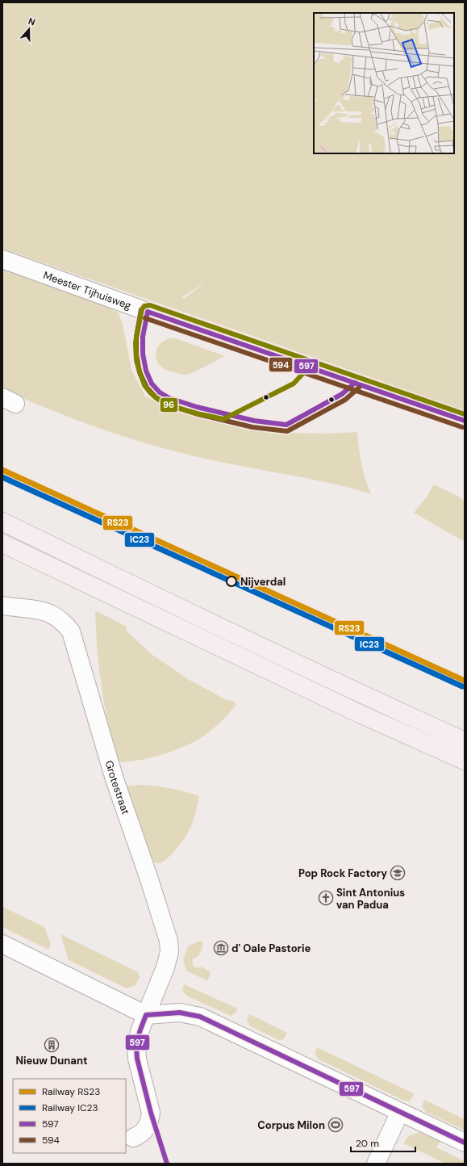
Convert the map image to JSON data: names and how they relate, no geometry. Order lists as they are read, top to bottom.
{
  "streets": {
    "street": ["Meester Tijhuisweg", "Grotestraat"]
  },
  "places": {
    "other": ["Nijverdal"],
    "school or university": ["Pop Rock Factory"],
    "church": ["Sint Antonius van Padua"],
    "museum": ["d' Oale Pastorie"],
    "building": ["Nieuw Dunant"],
    "sports": ["Corpus Milon"]
  },
  "lines": [
    "transit line 96",
    "transit line 594",
    "transit line 597",
    "rail line RS23",
    "rail line IC23"
  ],
  "legend": [
    "Railway RS23",
    "Railway IC23",
    "597",
    "594"
  ],
  "scale_bar": "20 m",
  "north": "top"
}
